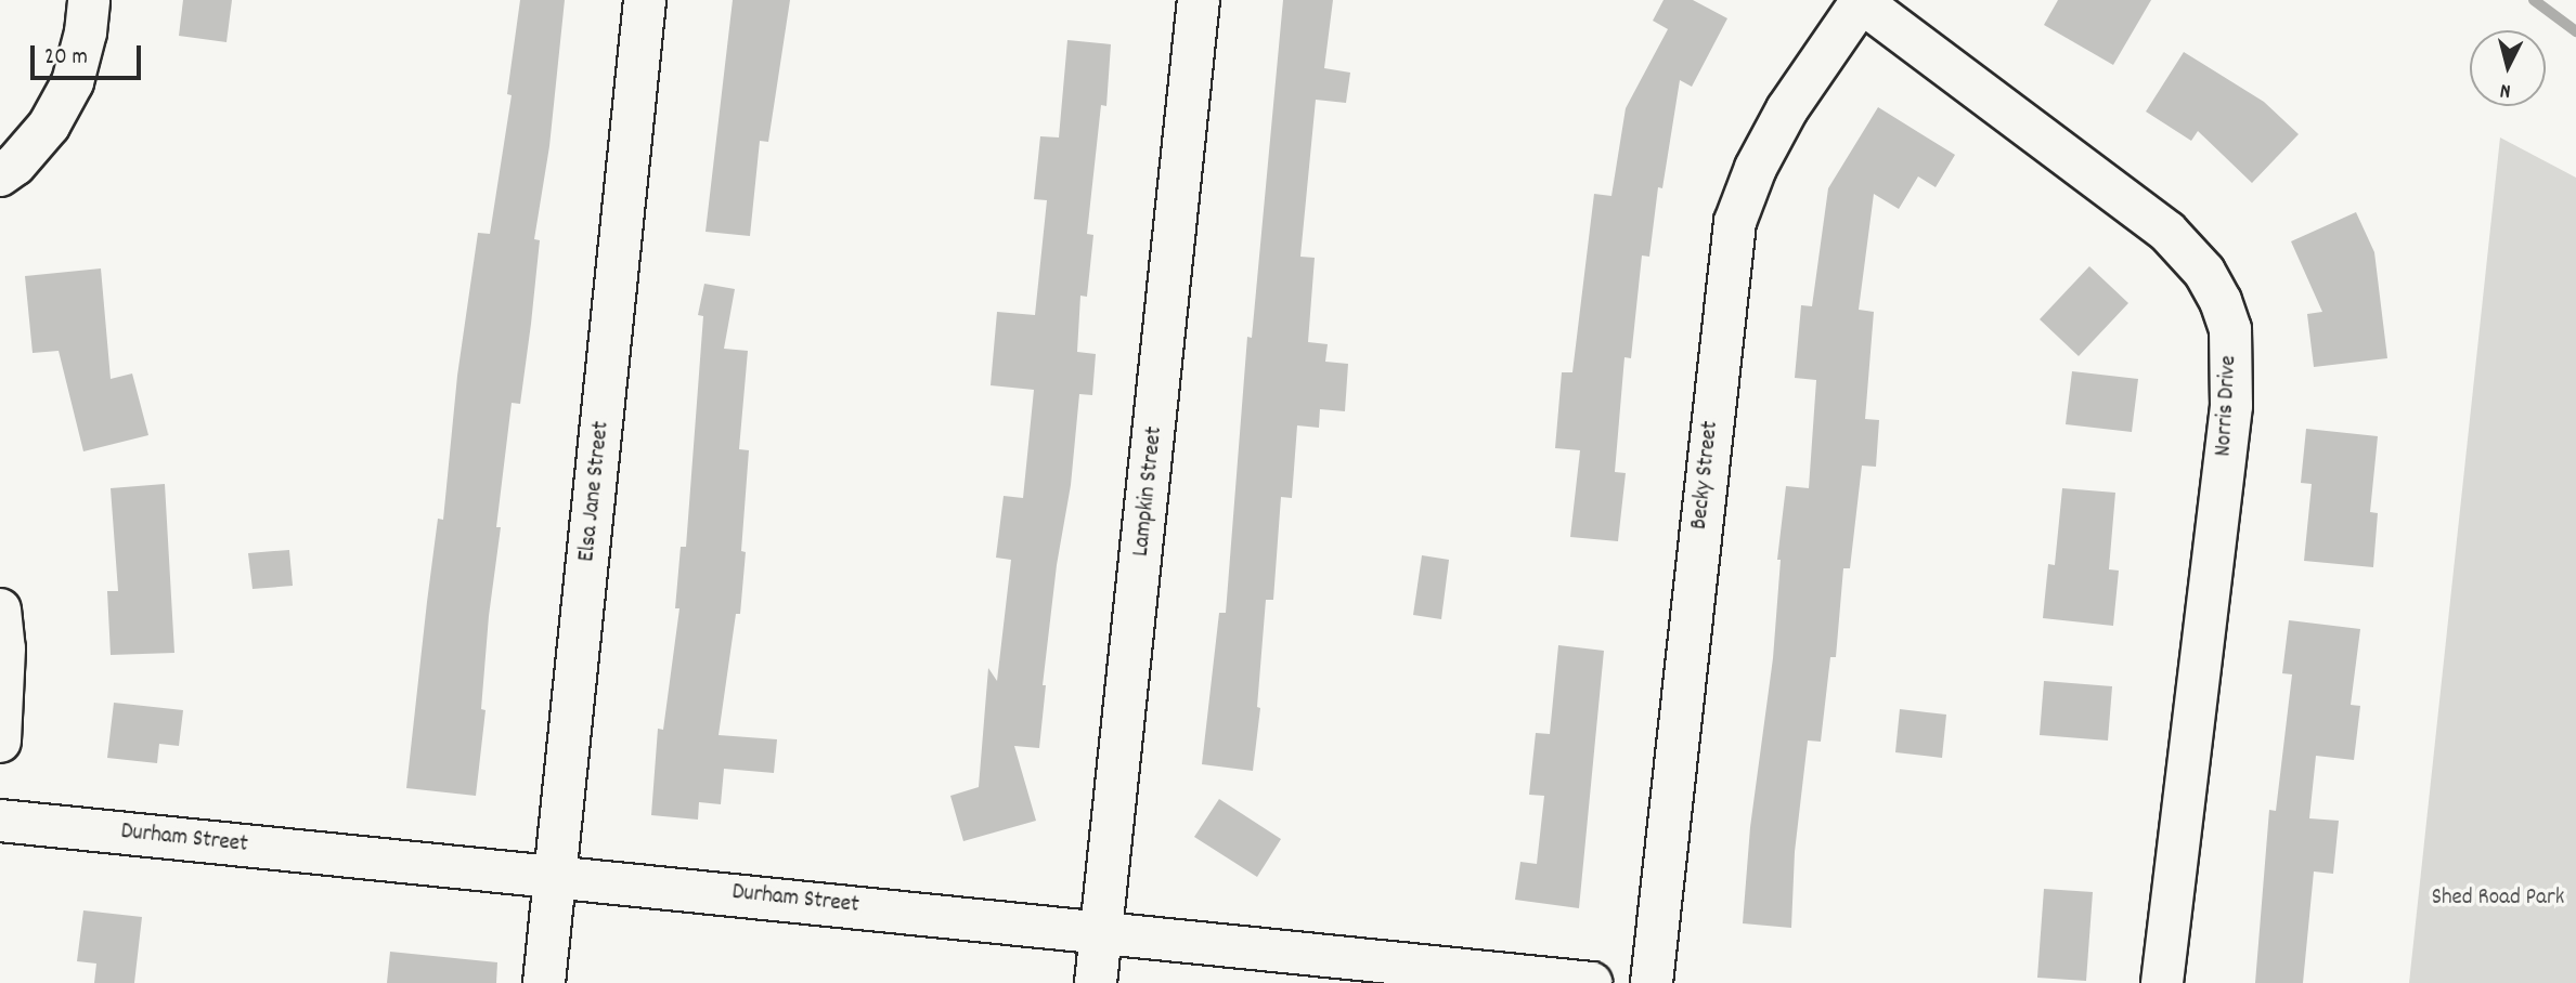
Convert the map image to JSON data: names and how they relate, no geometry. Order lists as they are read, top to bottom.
{
  "streets": {
    "street": [
      "Norris Drive",
      "Becky Street",
      "Elsa Jane Street",
      "Lampkin Street",
      "Durham Street"
    ]
  },
  "crossings": [
    ["Norris Drive", "Becky Street"],
    ["Elsa Jane Street", "Durham Street"],
    ["Lampkin Street", "Durham Street"]
  ],
  "parks": ["Shed Road Park"],
  "scale_bar": "20 m",
  "north": "bottom"
}
